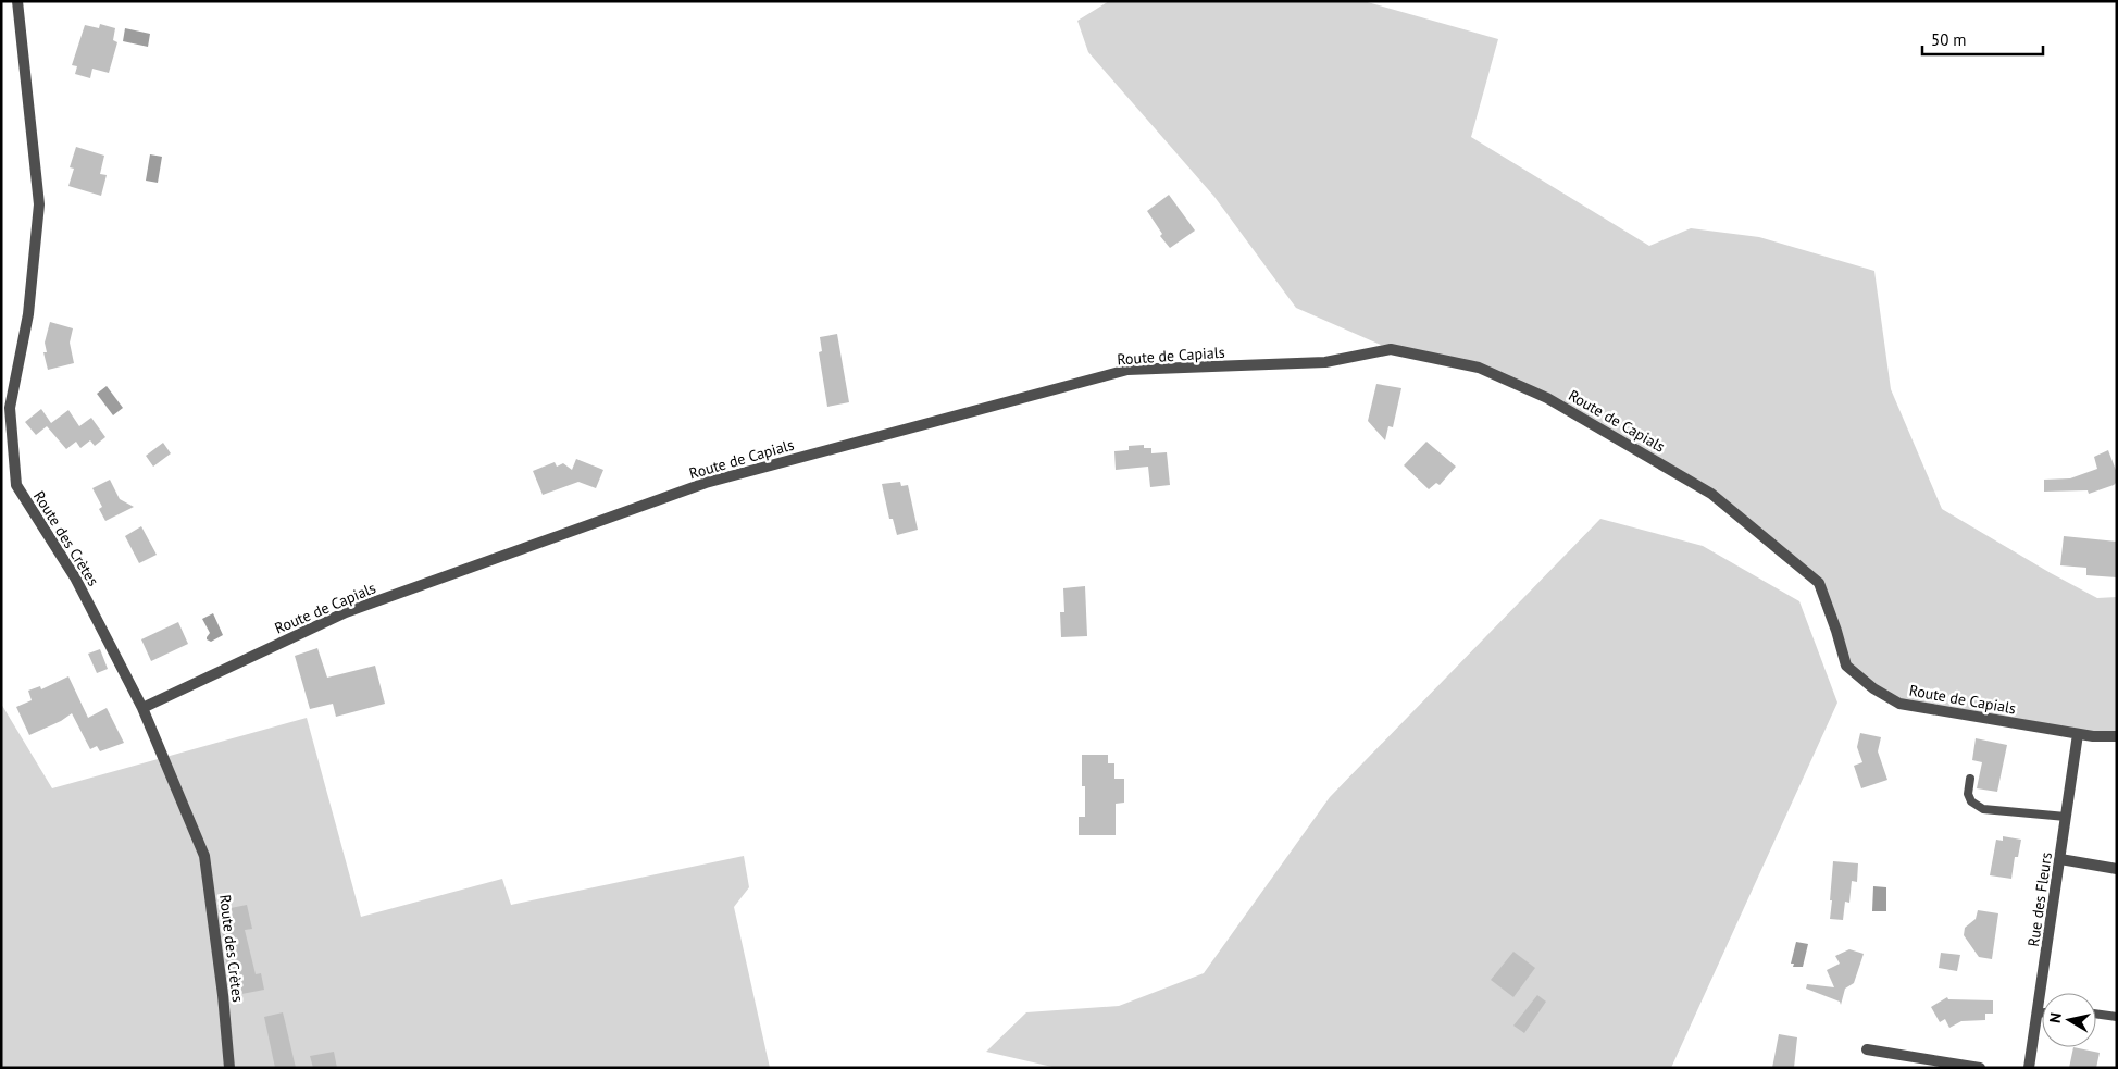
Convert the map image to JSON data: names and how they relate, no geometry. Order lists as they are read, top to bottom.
{
  "streets": {
    "street": ["Route de Capials", "Route des Crètes", "Rue des Fleurs"]
  },
  "crossings": [
    ["Route de Capials", "Route des Crètes"],
    ["Route de Capials", "Rue des Fleurs"]
  ],
  "scale_bar": "50 m",
  "north": "left"
}
